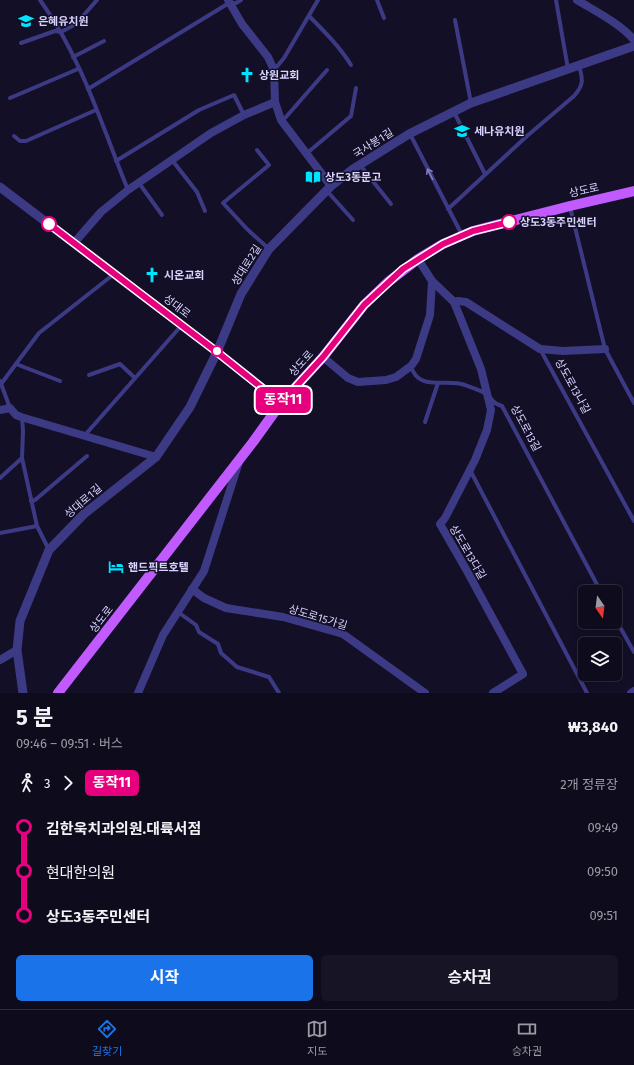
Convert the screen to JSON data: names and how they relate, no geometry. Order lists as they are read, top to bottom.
{
  "streets": {
    "main road": ["상도로"],
    "street": [
      "국사봉1길",
      "성대로2길",
      "성대로",
      "상도로13나길",
      "성대로1길",
      "상도로13다길",
      "상도로15가길"
    ],
    "lane": ["상도로13길"]
  },
  "crossings": [
    ["국사봉1길", "성대로2길"],
    ["상도로", "성대로"],
    ["성대로2길", "성대로"],
    ["성대로2길", "성대로1길"],
    ["성대로", "성대로1길"],
    ["상도로13길", "상도로13다길"]
  ],
  "places": {
    "school or university": ["은혜유치원", "세나유치원"],
    "church": ["상원교회", "시온교회"],
    "library": ["상도3동문고"],
    "other": ["상도3동주민센터"],
    "hotel": ["핸드픽트호텔"]
  },
  "lines": ["bus line 동작11"],
  "north": "bottom",
  "page": {
    "on_map": "동작11",
    "heading": ["5 분", "09:46 – 09:51 · 버스", "₩3,840"],
    "legs": ["3", "동작11", "2개 정류장"],
    "list": [
      {
        "name": "김한욱치과의원.대륙서점",
        "value": "09:49"
      },
      {
        "name": "현대한의원",
        "value": "09:50"
      },
      {
        "name": "상도3동주민센터",
        "value": "09:51"
      }
    ],
    "buttons": ["시작", "승차권"],
    "tabs": ["길찾기", "지도", "승차권"]
  }
}
